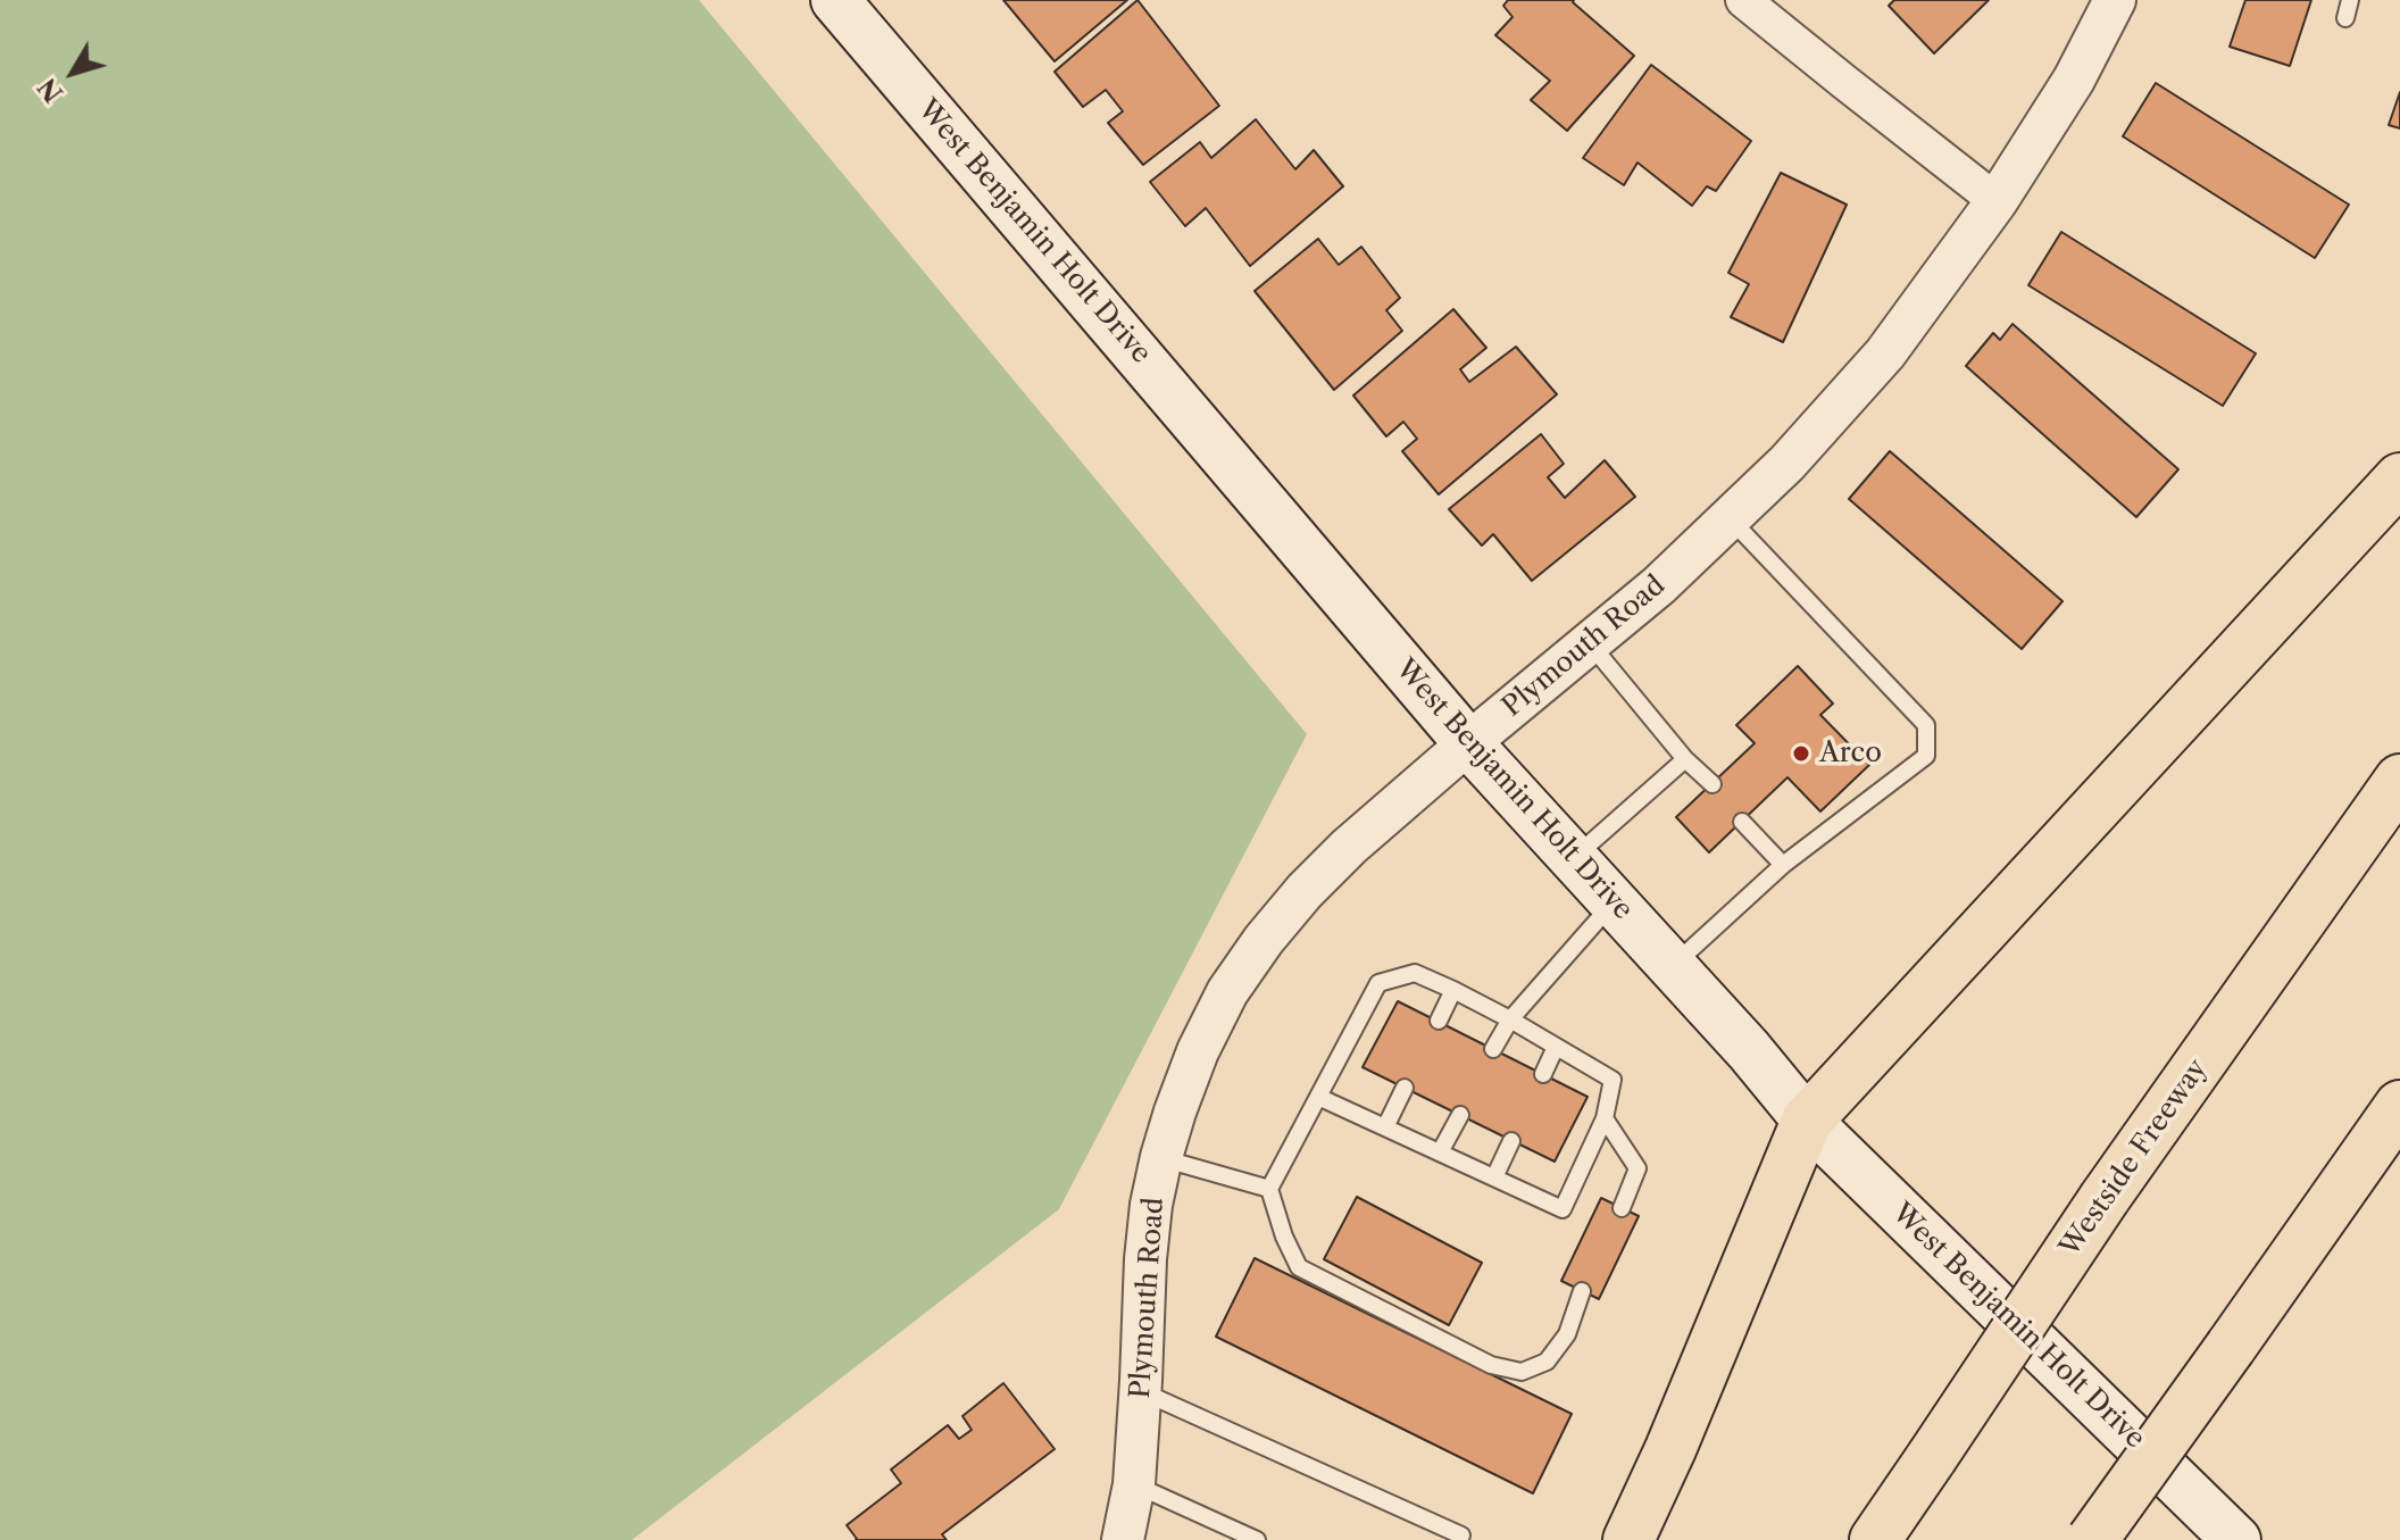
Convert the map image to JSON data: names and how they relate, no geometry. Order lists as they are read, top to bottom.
{
  "streets": {
    "highway": ["Westside Freeway"],
    "main road": ["West Benjamin Holt Drive"],
    "street": ["Plymouth Road"]
  },
  "crossings": [
    ["West Benjamin Holt Drive", "Plymouth Road"]
  ],
  "places": ["Arco"],
  "north": "bottom left"
}
